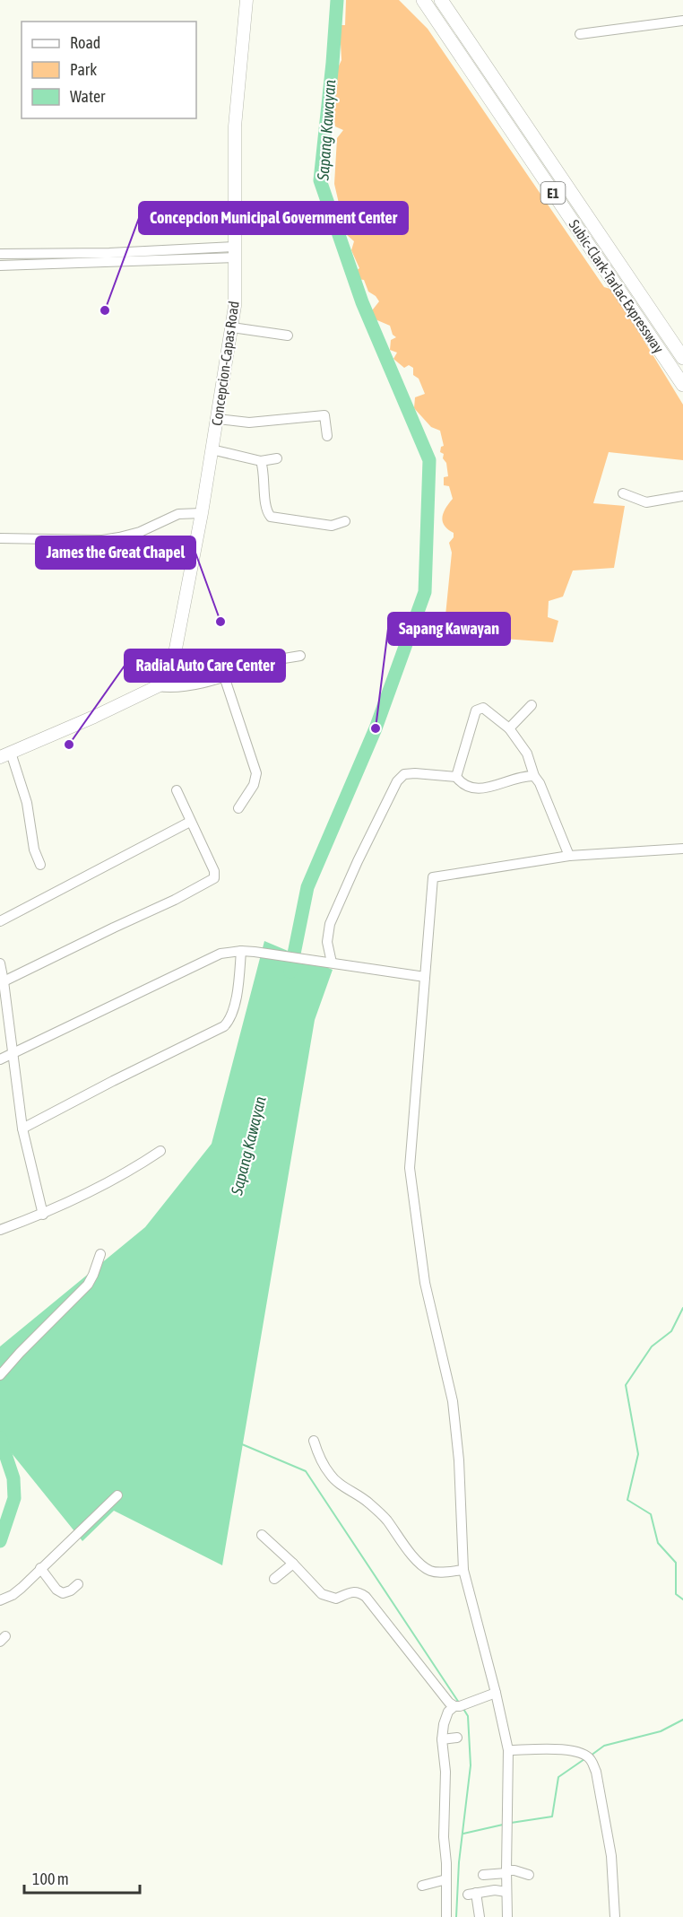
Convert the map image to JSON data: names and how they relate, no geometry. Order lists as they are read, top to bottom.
{
  "streets": {
    "highway": ["E1", "Subic-Clark-Tarlac Expressway"],
    "main road": ["Concepcion-Capas Road"]
  },
  "water": ["Sapang Kawayan"],
  "places": [
    "Concepcion Municipal Government Center",
    "James the Great Chapel",
    "Sapang Kawayan",
    "Radial Auto Care Center"
  ],
  "legend": ["Road", "Park", "Water"],
  "scale_bar": "100 m"
}
